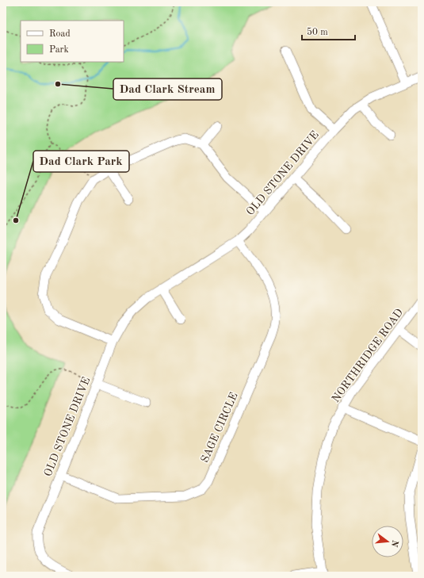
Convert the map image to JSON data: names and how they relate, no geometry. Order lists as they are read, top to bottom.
{
  "streets": {
    "street": ["OLD STONE DRIVE", "NORTHRIDGE ROAD", "SAGE CIRCLE"]
  },
  "crossings": [
    ["OLD STONE DRIVE", "SAGE CIRCLE"]
  ],
  "places": ["Dad Clark Stream", "Dad Clark Park"],
  "legend": ["Road", "Park"],
  "scale_bar": "50 m",
  "north": "right"
}
